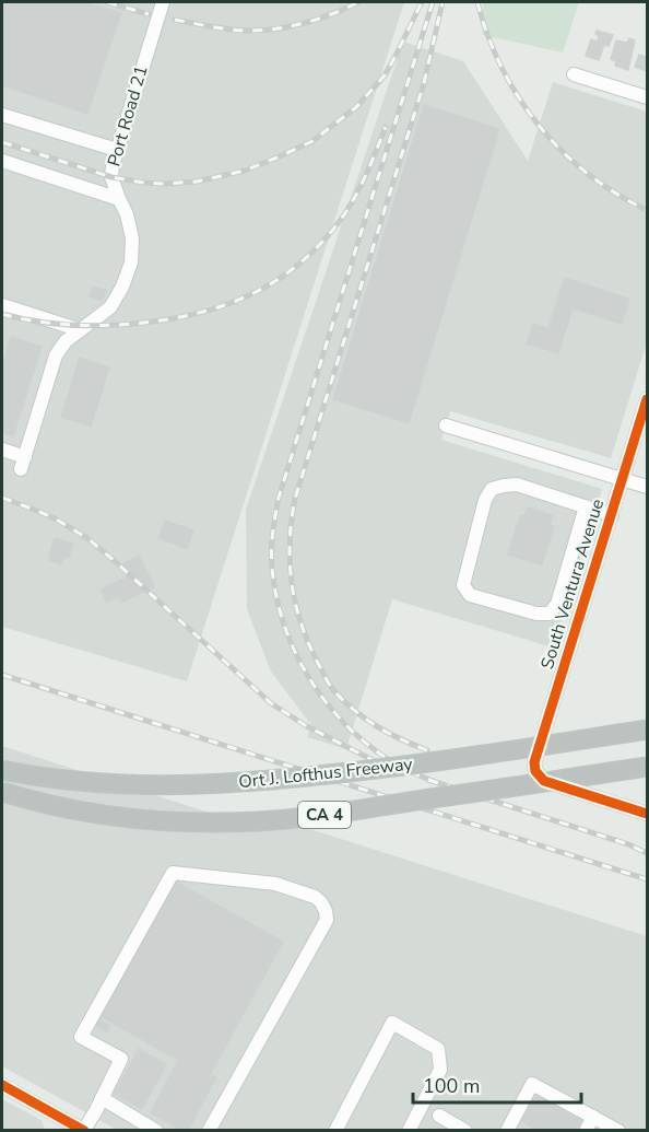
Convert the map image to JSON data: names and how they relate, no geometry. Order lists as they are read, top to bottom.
{
  "streets": {
    "highway": ["Ort J. Lofthus Freeway", "CA 4"],
    "street": ["Port Road 21", "South Ventura Avenue"]
  },
  "scale_bar": "100 m"
}
